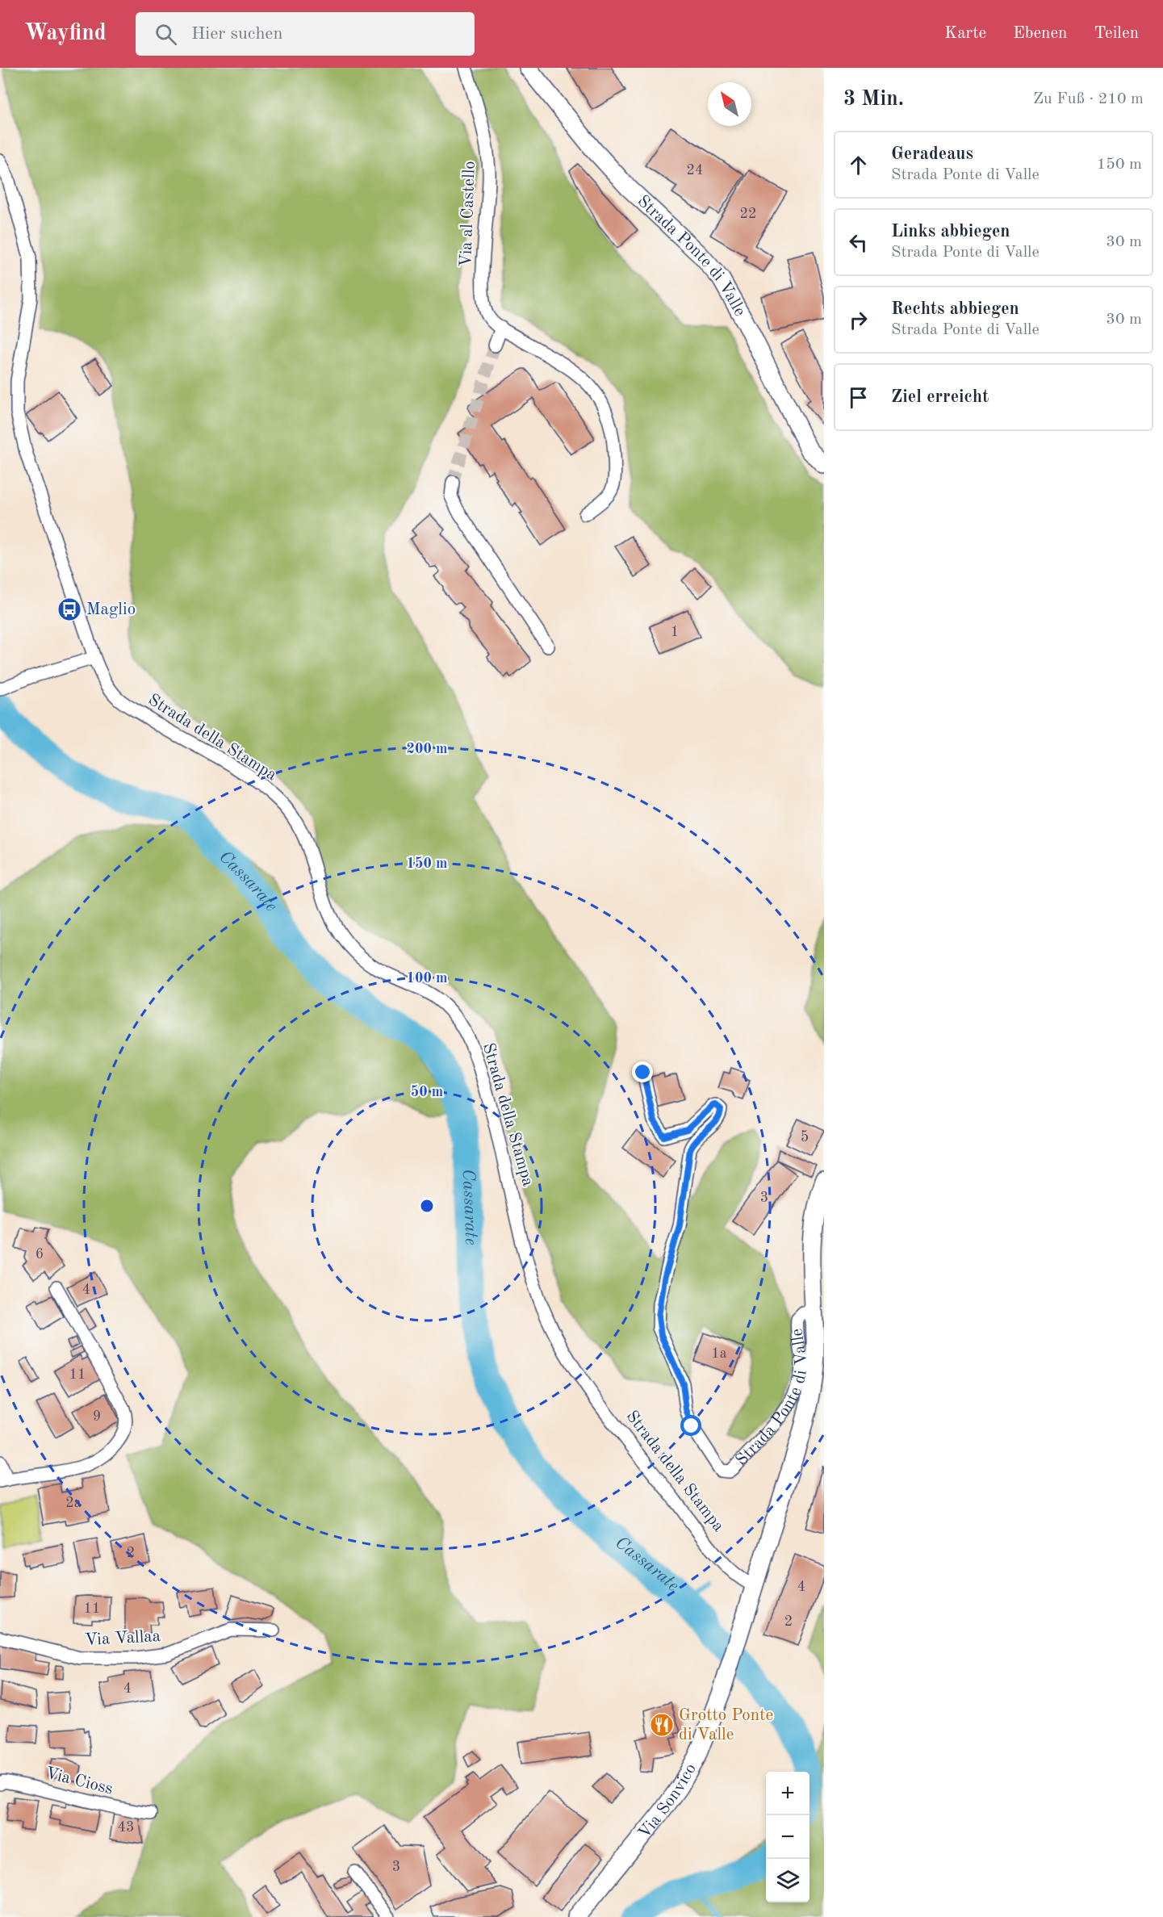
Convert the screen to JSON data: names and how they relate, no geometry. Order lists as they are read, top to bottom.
{
  "streets": {
    "street": [
      "Via al Castello",
      "Strada Ponte di Valle",
      "Strada della Stampa",
      "Via Vallaa",
      "Via Cioss",
      "Via Sonvico"
    ]
  },
  "crossings": [
    ["Strada Ponte di Valle", "Strada della Stampa"],
    ["Strada Ponte di Valle", "Via Sonvico"],
    ["Strada della Stampa", "Via Sonvico"]
  ],
  "water": ["Cassarate"],
  "places": {
    "bus stop": ["Maglio"],
    "restaurant": ["Grotto Ponte di Valle"]
  },
  "house_numbers": [
    "24",
    "22",
    "1",
    "5",
    "3",
    "6",
    "4",
    "1a",
    "11",
    "9",
    "2a",
    "2",
    "4",
    "11",
    "2",
    "4",
    "43",
    "3"
  ],
  "north": "top left",
  "page": {
    "header": "Wayfind",
    "search": "Hier suchen",
    "nav": ["Karte", "Ebenen", "Teilen"],
    "heading": ["3 Min.", "Zu Fuß · 210 m"],
    "list": [
      ["Geradeaus", "Strada Ponte di Valle", "150 m"],
      ["Links abbiegen", "Strada Ponte di Valle", "30 m"],
      ["Rechts abbiegen", "Strada Ponte di Valle", "30 m"],
      "Ziel erreicht"
    ],
    "map_buttons": ["+", "−"]
  },
  "rings": [
    "200 m",
    "150 m",
    "100 m",
    "50 m"
  ]
}
